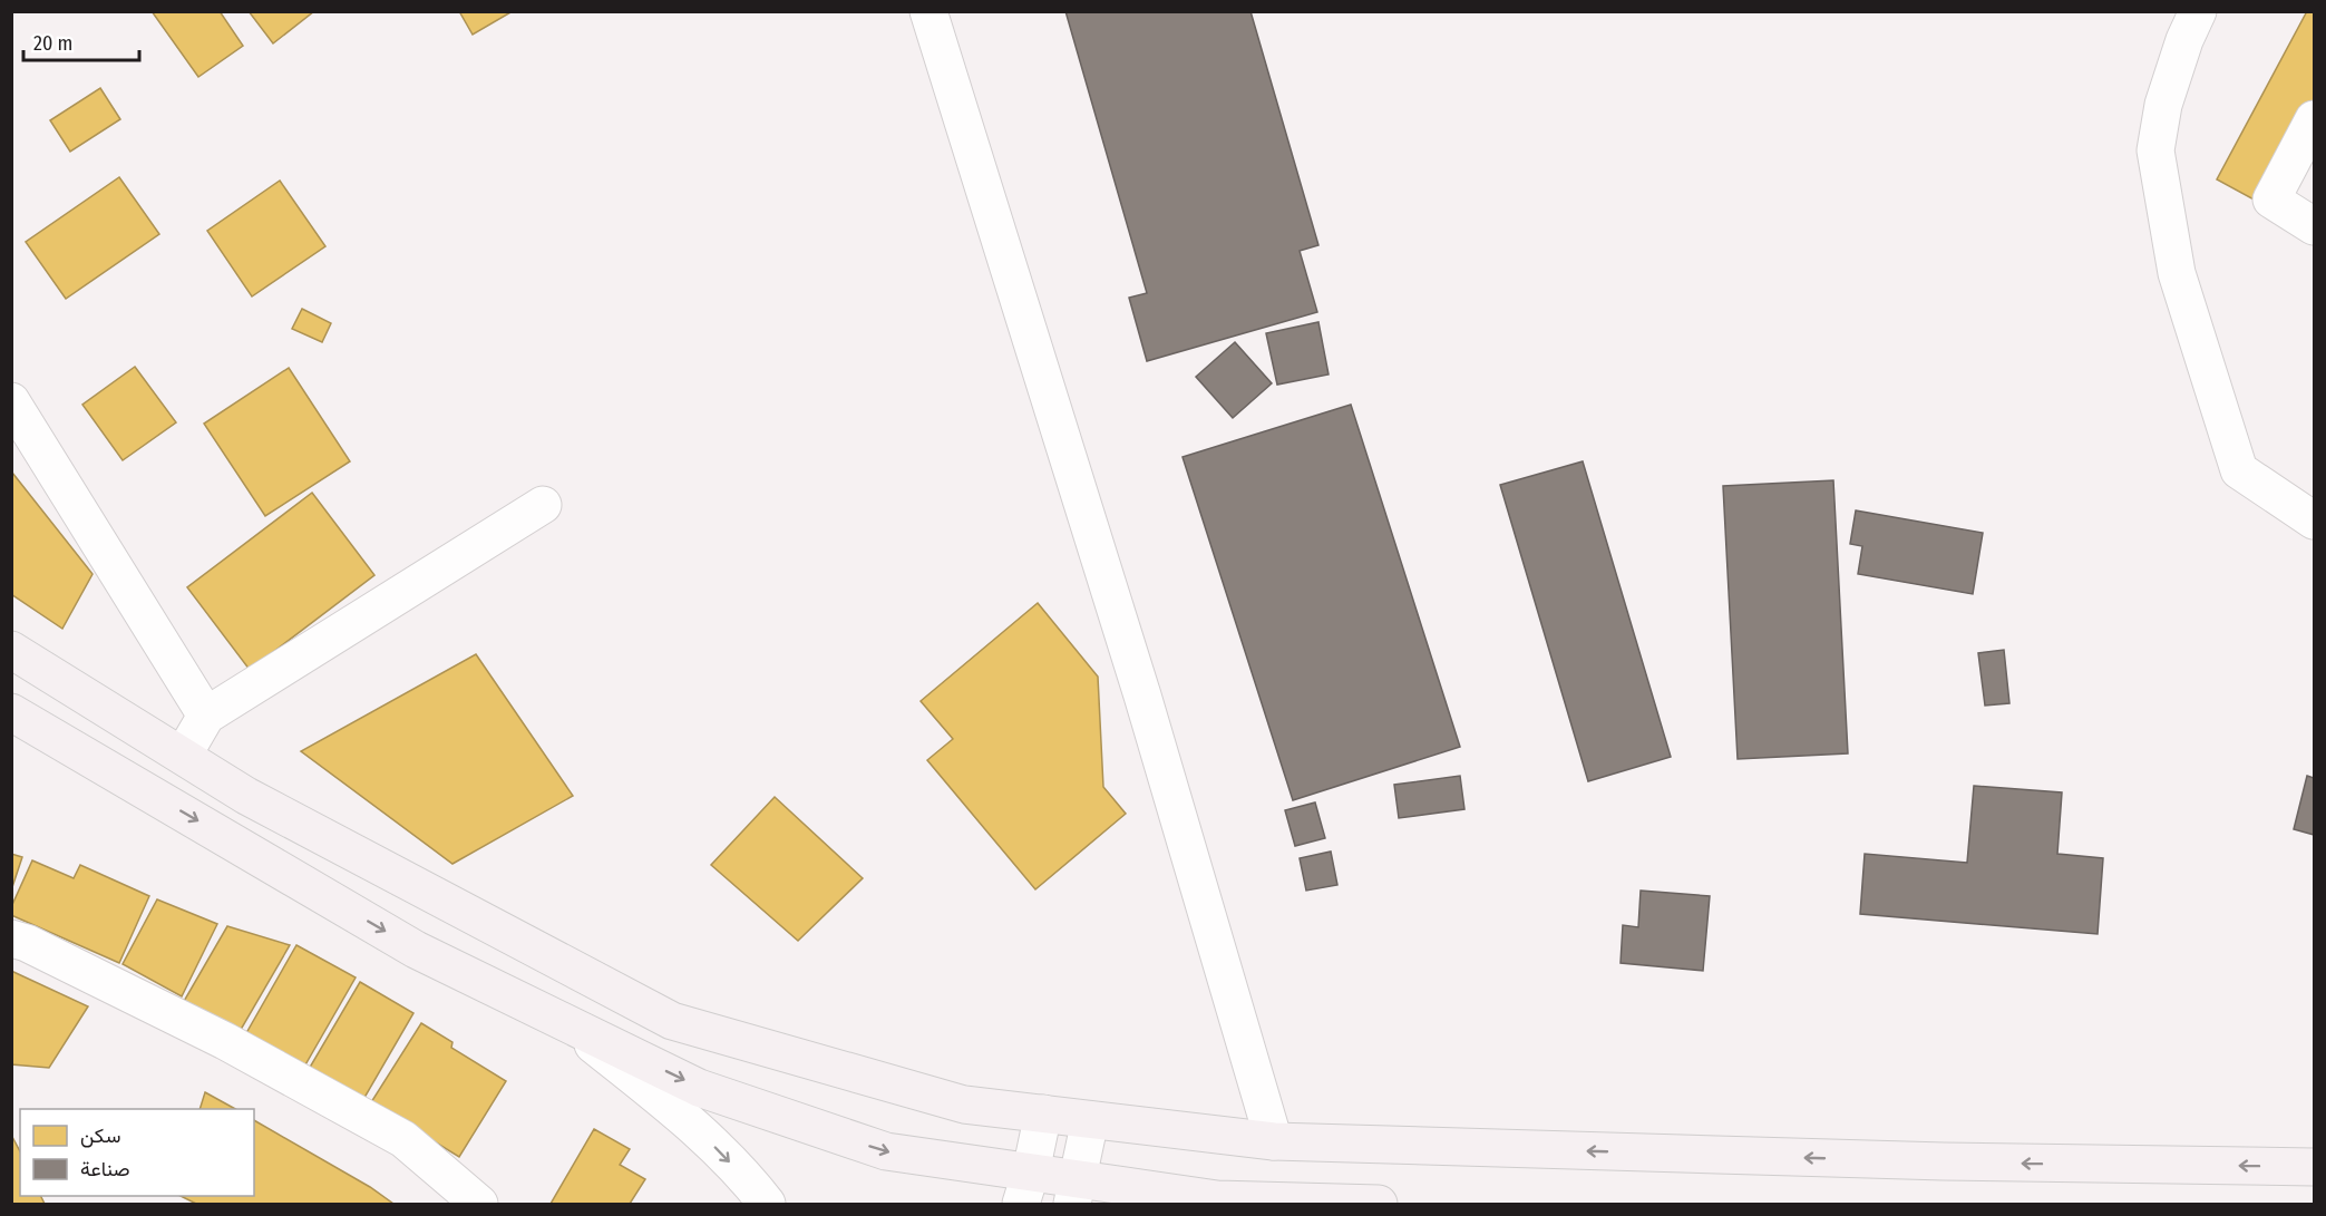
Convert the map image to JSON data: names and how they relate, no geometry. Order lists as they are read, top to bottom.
{
  "legend": ["سكن", "صناعة"],
  "scale_bar": "20 m"
}
